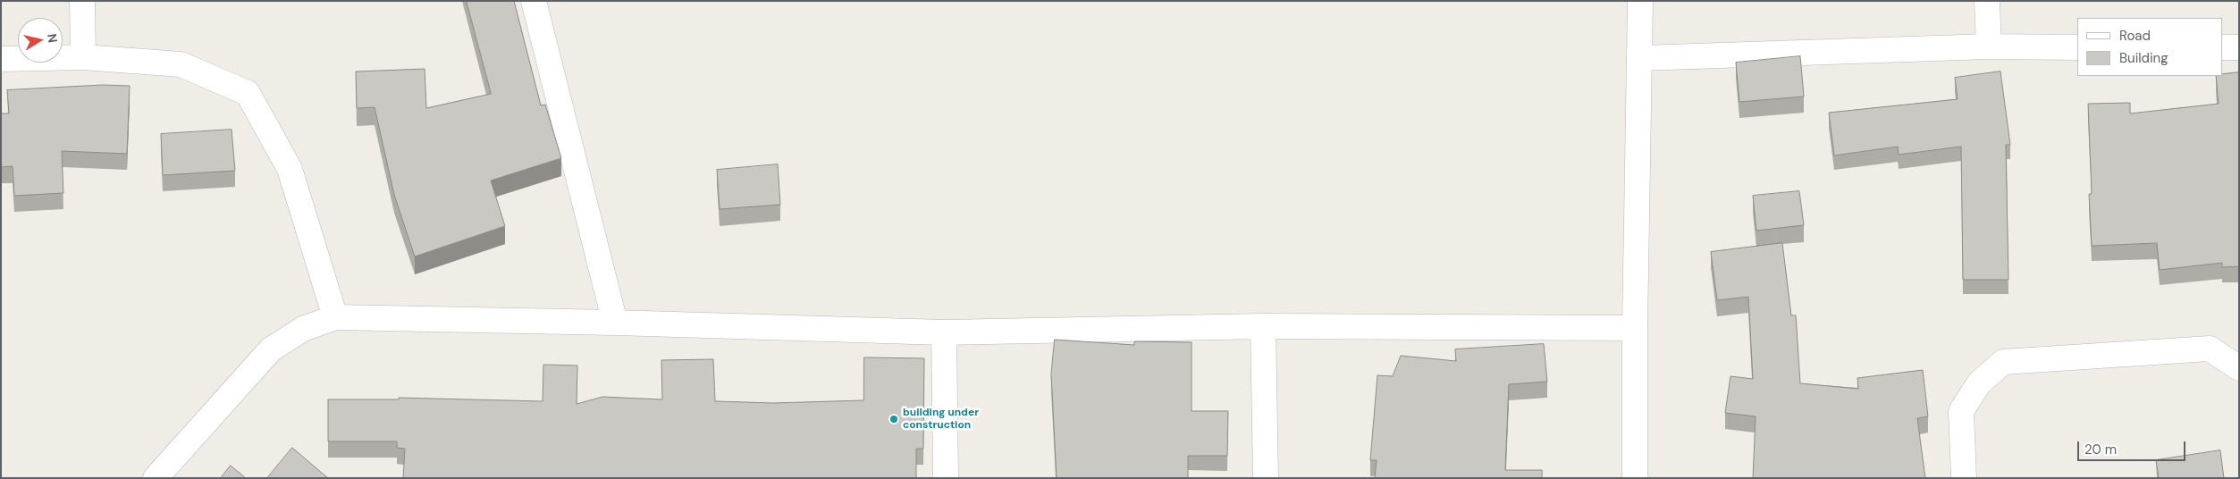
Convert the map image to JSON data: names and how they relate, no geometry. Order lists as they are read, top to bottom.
{
  "places": ["building under construction"],
  "legend": ["Road", "Building"],
  "scale_bar": "20 m",
  "north": "right"
}
